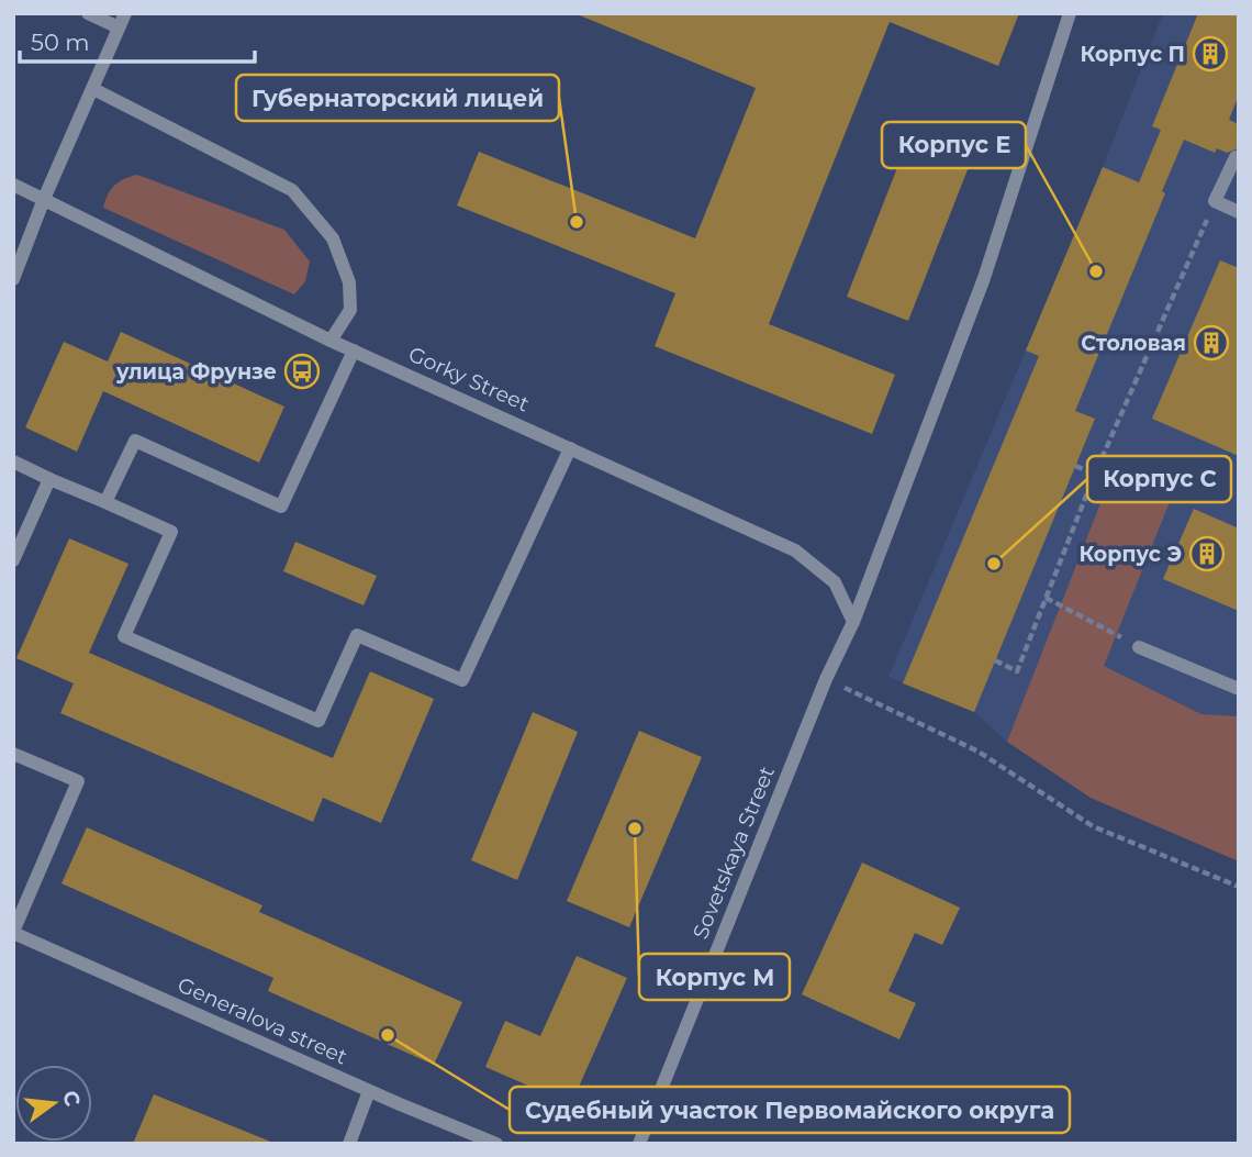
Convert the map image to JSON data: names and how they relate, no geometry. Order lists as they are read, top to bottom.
{
  "streets": {
    "street": ["Gorky Street", "Sovetskaya Street", "Generalova street"]
  },
  "crossings": [
    ["Gorky Street", "Sovetskaya Street"]
  ],
  "places": {
    "building": ["Корпус П", "Столовая", "Корпус Э"],
    "other": [
      "Губернаторский лицей",
      "Корпус Е",
      "Корпус С",
      "Корпус M",
      "Судебный участок Первомайского округа"
    ],
    "bus stop": ["улица Фрунзе"]
  },
  "scale_bar": "50 m",
  "north": "right"
}
